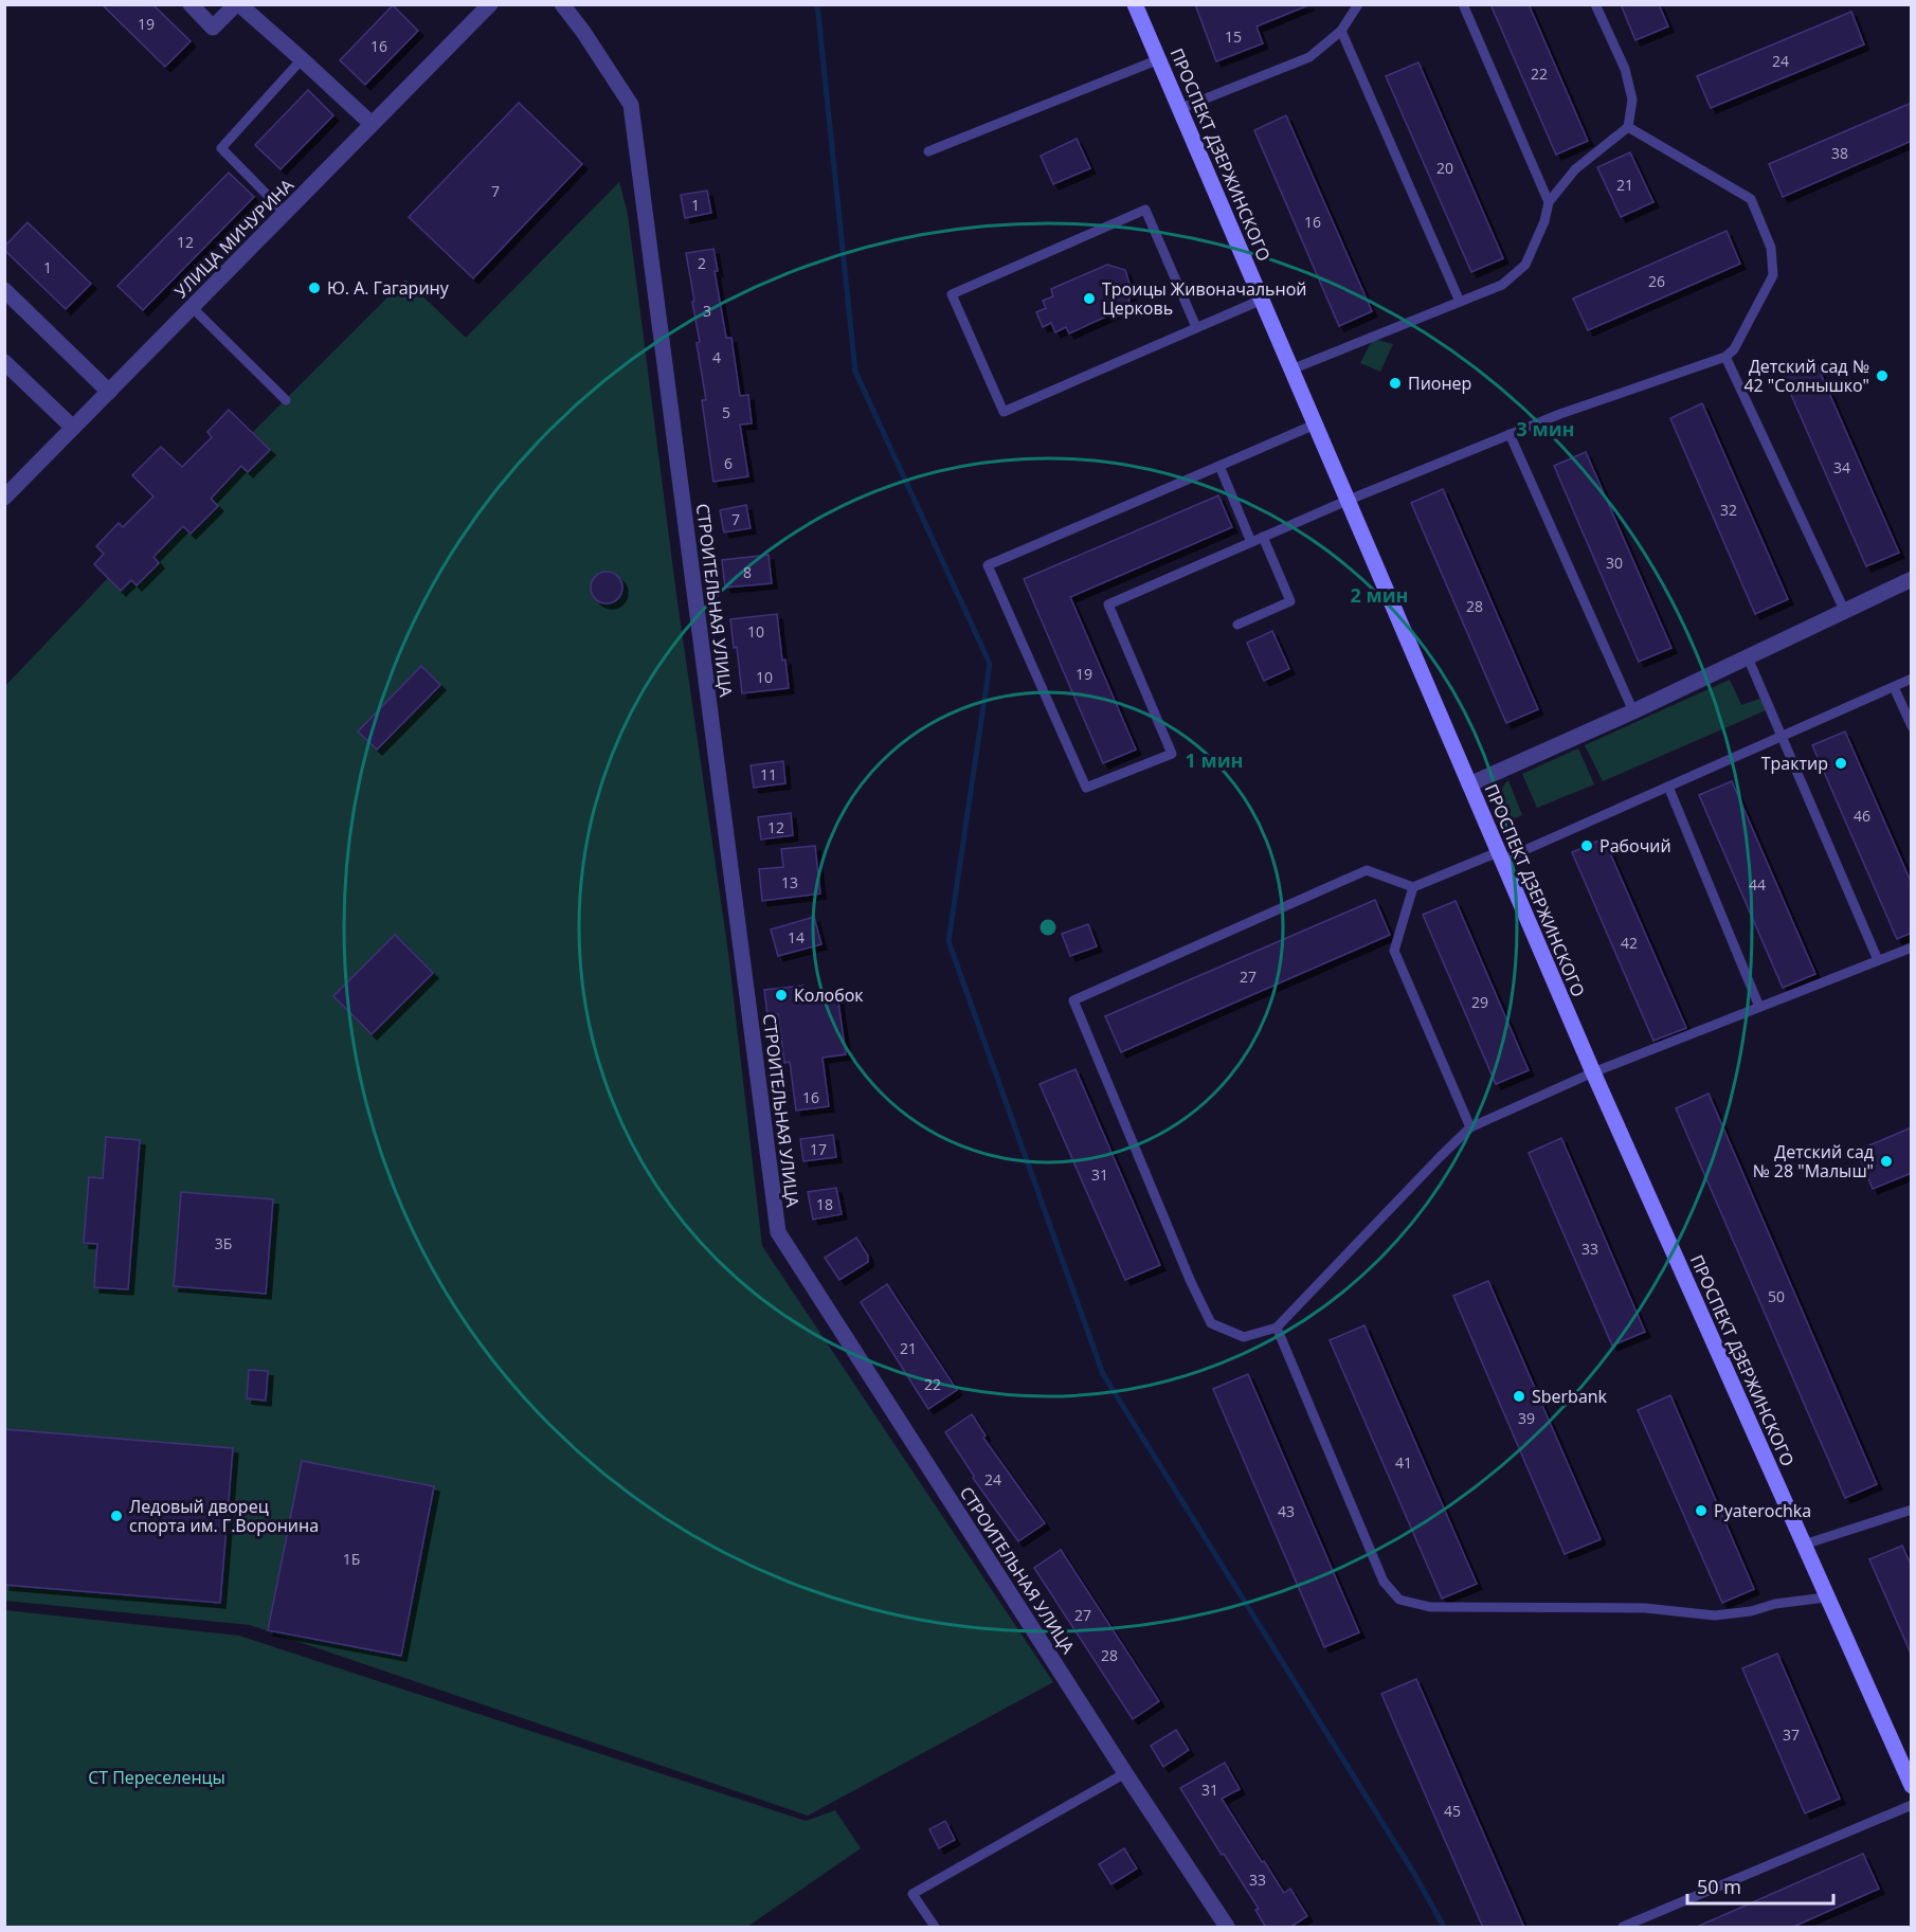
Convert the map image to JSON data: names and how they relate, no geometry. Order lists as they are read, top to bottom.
{
  "streets": {
    "street": ["ПРОСПЕКТ ДЗЕРЖИНСКОГО", "УЛИЦА МИЧУРИНА", "СТРОИТЕЛЬНАЯ УЛИЦА"]
  },
  "parks": ["СТ Переселенцы"],
  "places": [
    "Ю. А. Гагарину",
    "Троицы Живоначальной Церковь",
    "Детский сад № 42 \"Солнышко\"",
    "Пионер",
    "Трактир",
    "Рабочий",
    "Колобок",
    "Детский сад № 28 \"Малыш\"",
    "Sberbank",
    "Pyaterochka",
    "Ледовый дворец спорта им. Г.Воронина"
  ],
  "house_numbers": [
    "19",
    "15",
    "16",
    "24",
    "22",
    "38",
    "20",
    "21",
    "7",
    "1",
    "16",
    "12",
    "2",
    "1",
    "26",
    "3",
    "4",
    "5",
    "6",
    "34",
    "32",
    "7",
    "30",
    "8",
    "28",
    "10",
    "19",
    "10",
    "11",
    "46",
    "12",
    "13",
    "44",
    "14",
    "42",
    "27",
    "29",
    "16",
    "17",
    "31",
    "18",
    "3Б",
    "33",
    "50",
    "21",
    "22",
    "39",
    "41",
    "24",
    "43",
    "1Б",
    "27",
    "28",
    "37",
    "31",
    "45",
    "33"
  ],
  "scale_bar": "50 m",
  "rings": ["3 мин", "2 мин", "1 мин"]
}
